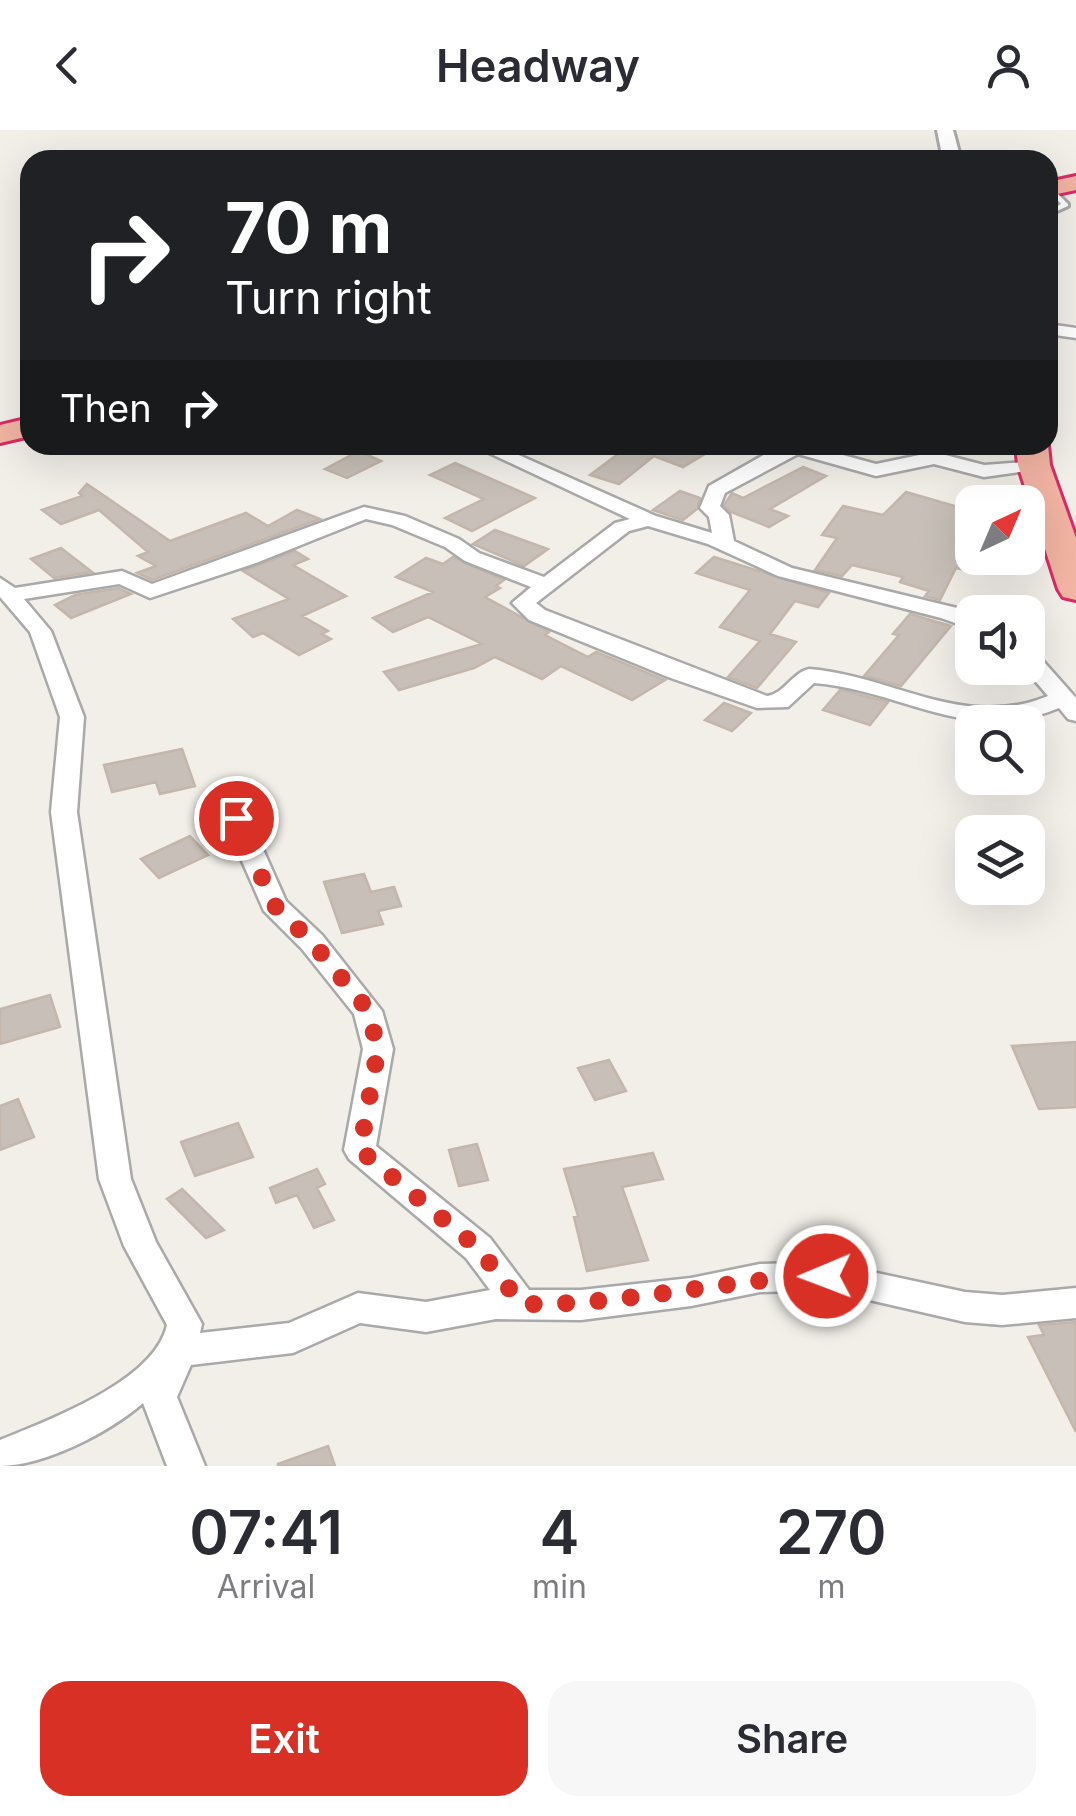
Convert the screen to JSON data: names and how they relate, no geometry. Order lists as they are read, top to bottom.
{
  "north": "top right",
  "page": {
    "header": "Headway",
    "turn": ["70 m", "Turn right"],
    "then": "Then",
    "eta": [
      "07:41",
      "Arrival",
      "4",
      "min",
      "270",
      "m"
    ],
    "buttons": ["Exit", "Share"]
  }
}
